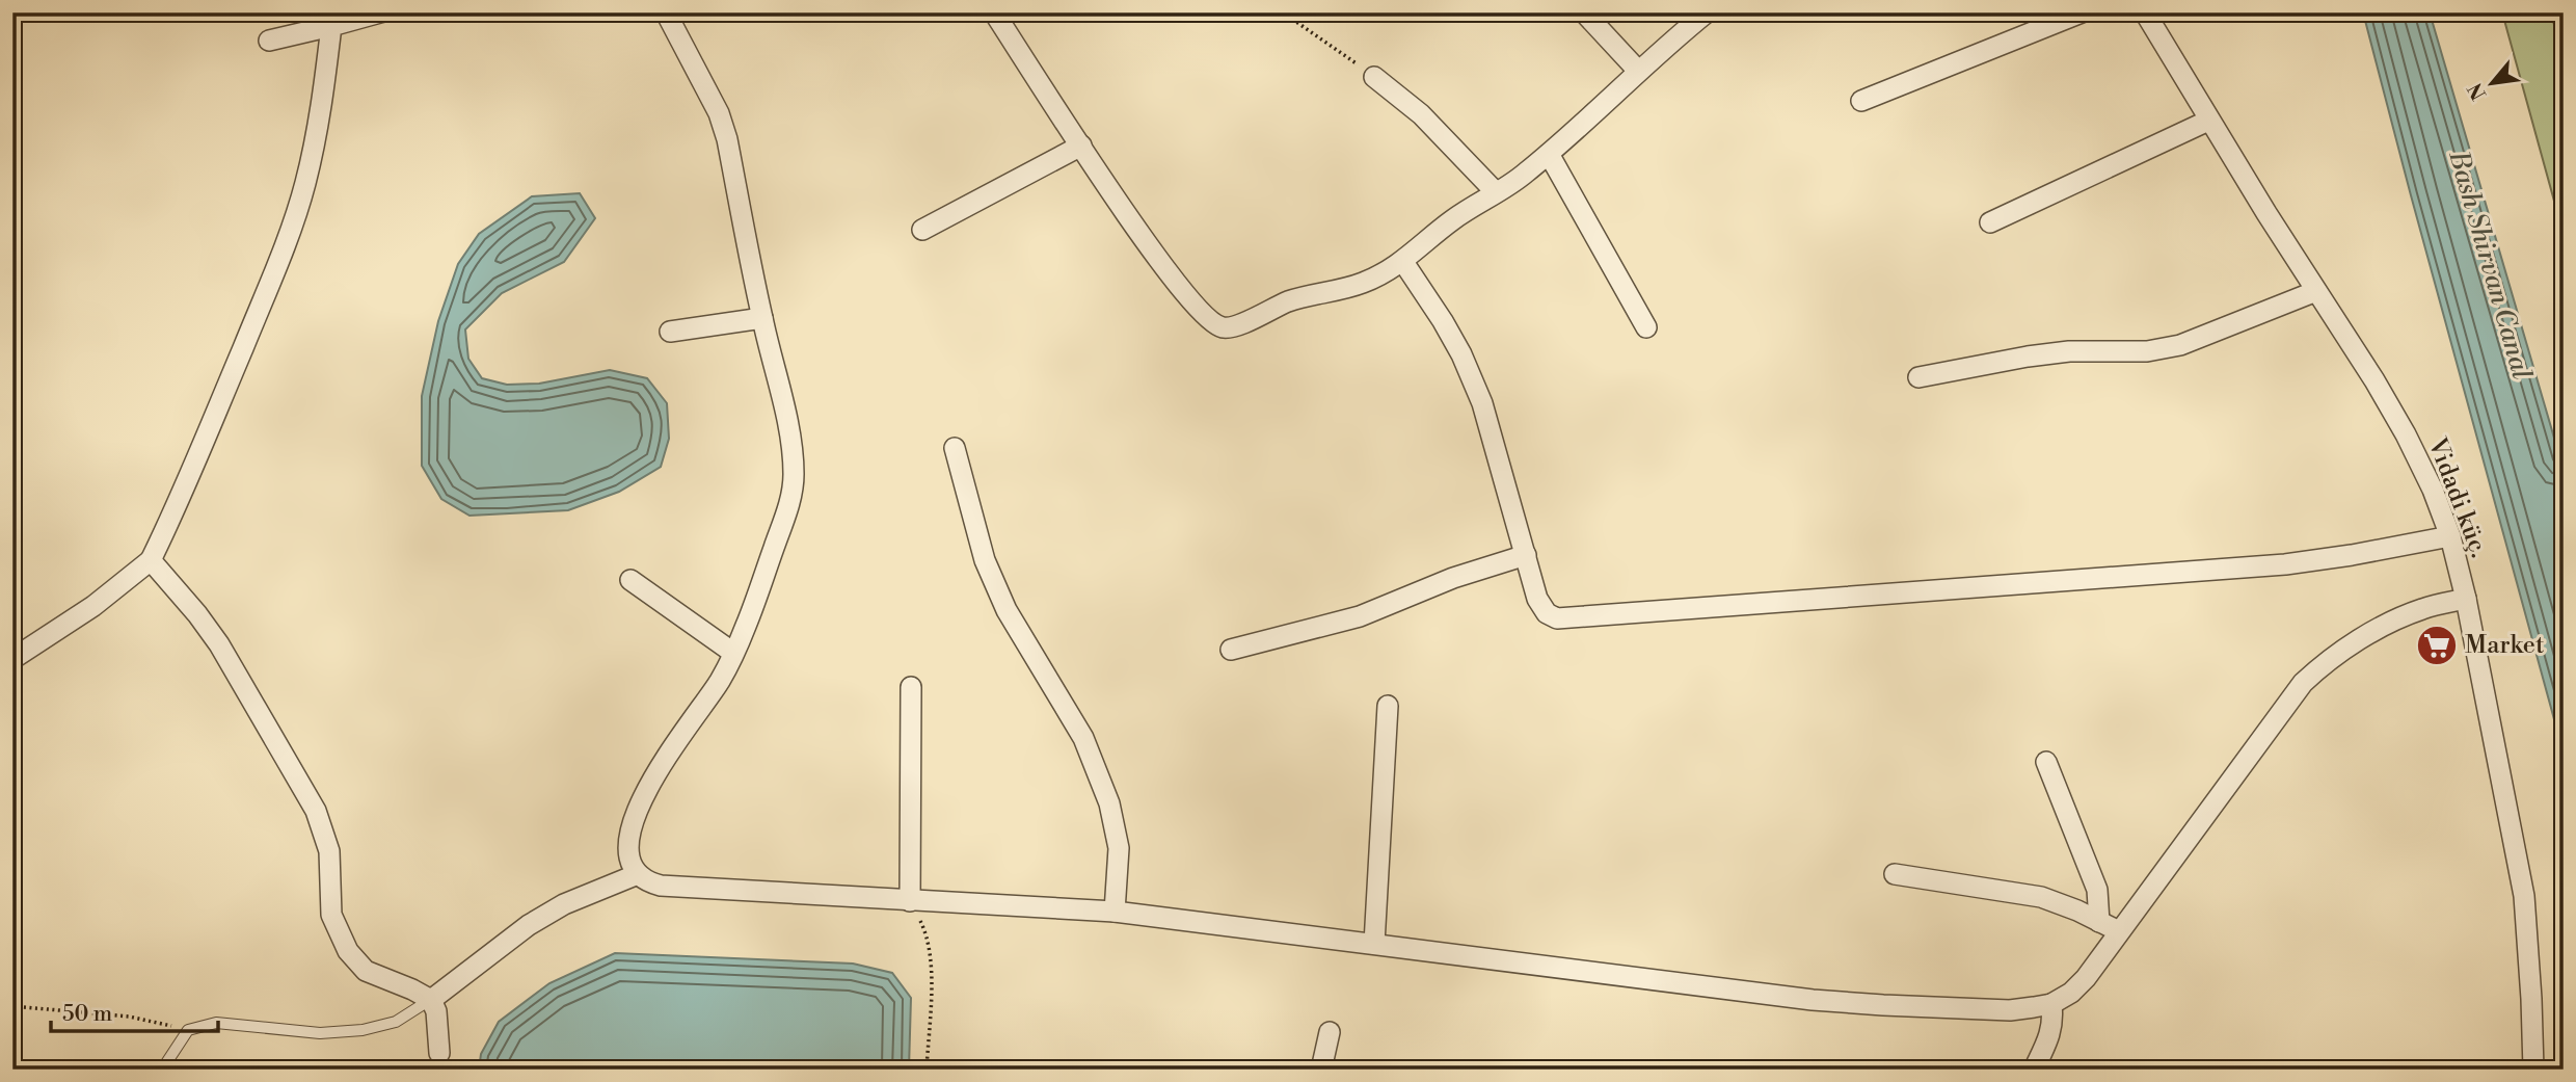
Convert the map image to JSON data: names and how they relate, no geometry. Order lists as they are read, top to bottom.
{
  "streets": {
    "street": ["Vidadi küç."]
  },
  "water": ["Bash Shirvan Canal"],
  "places": {
    "supermarket": ["Market"]
  },
  "scale_bar": "50 m",
  "north": "bottom left"
}
